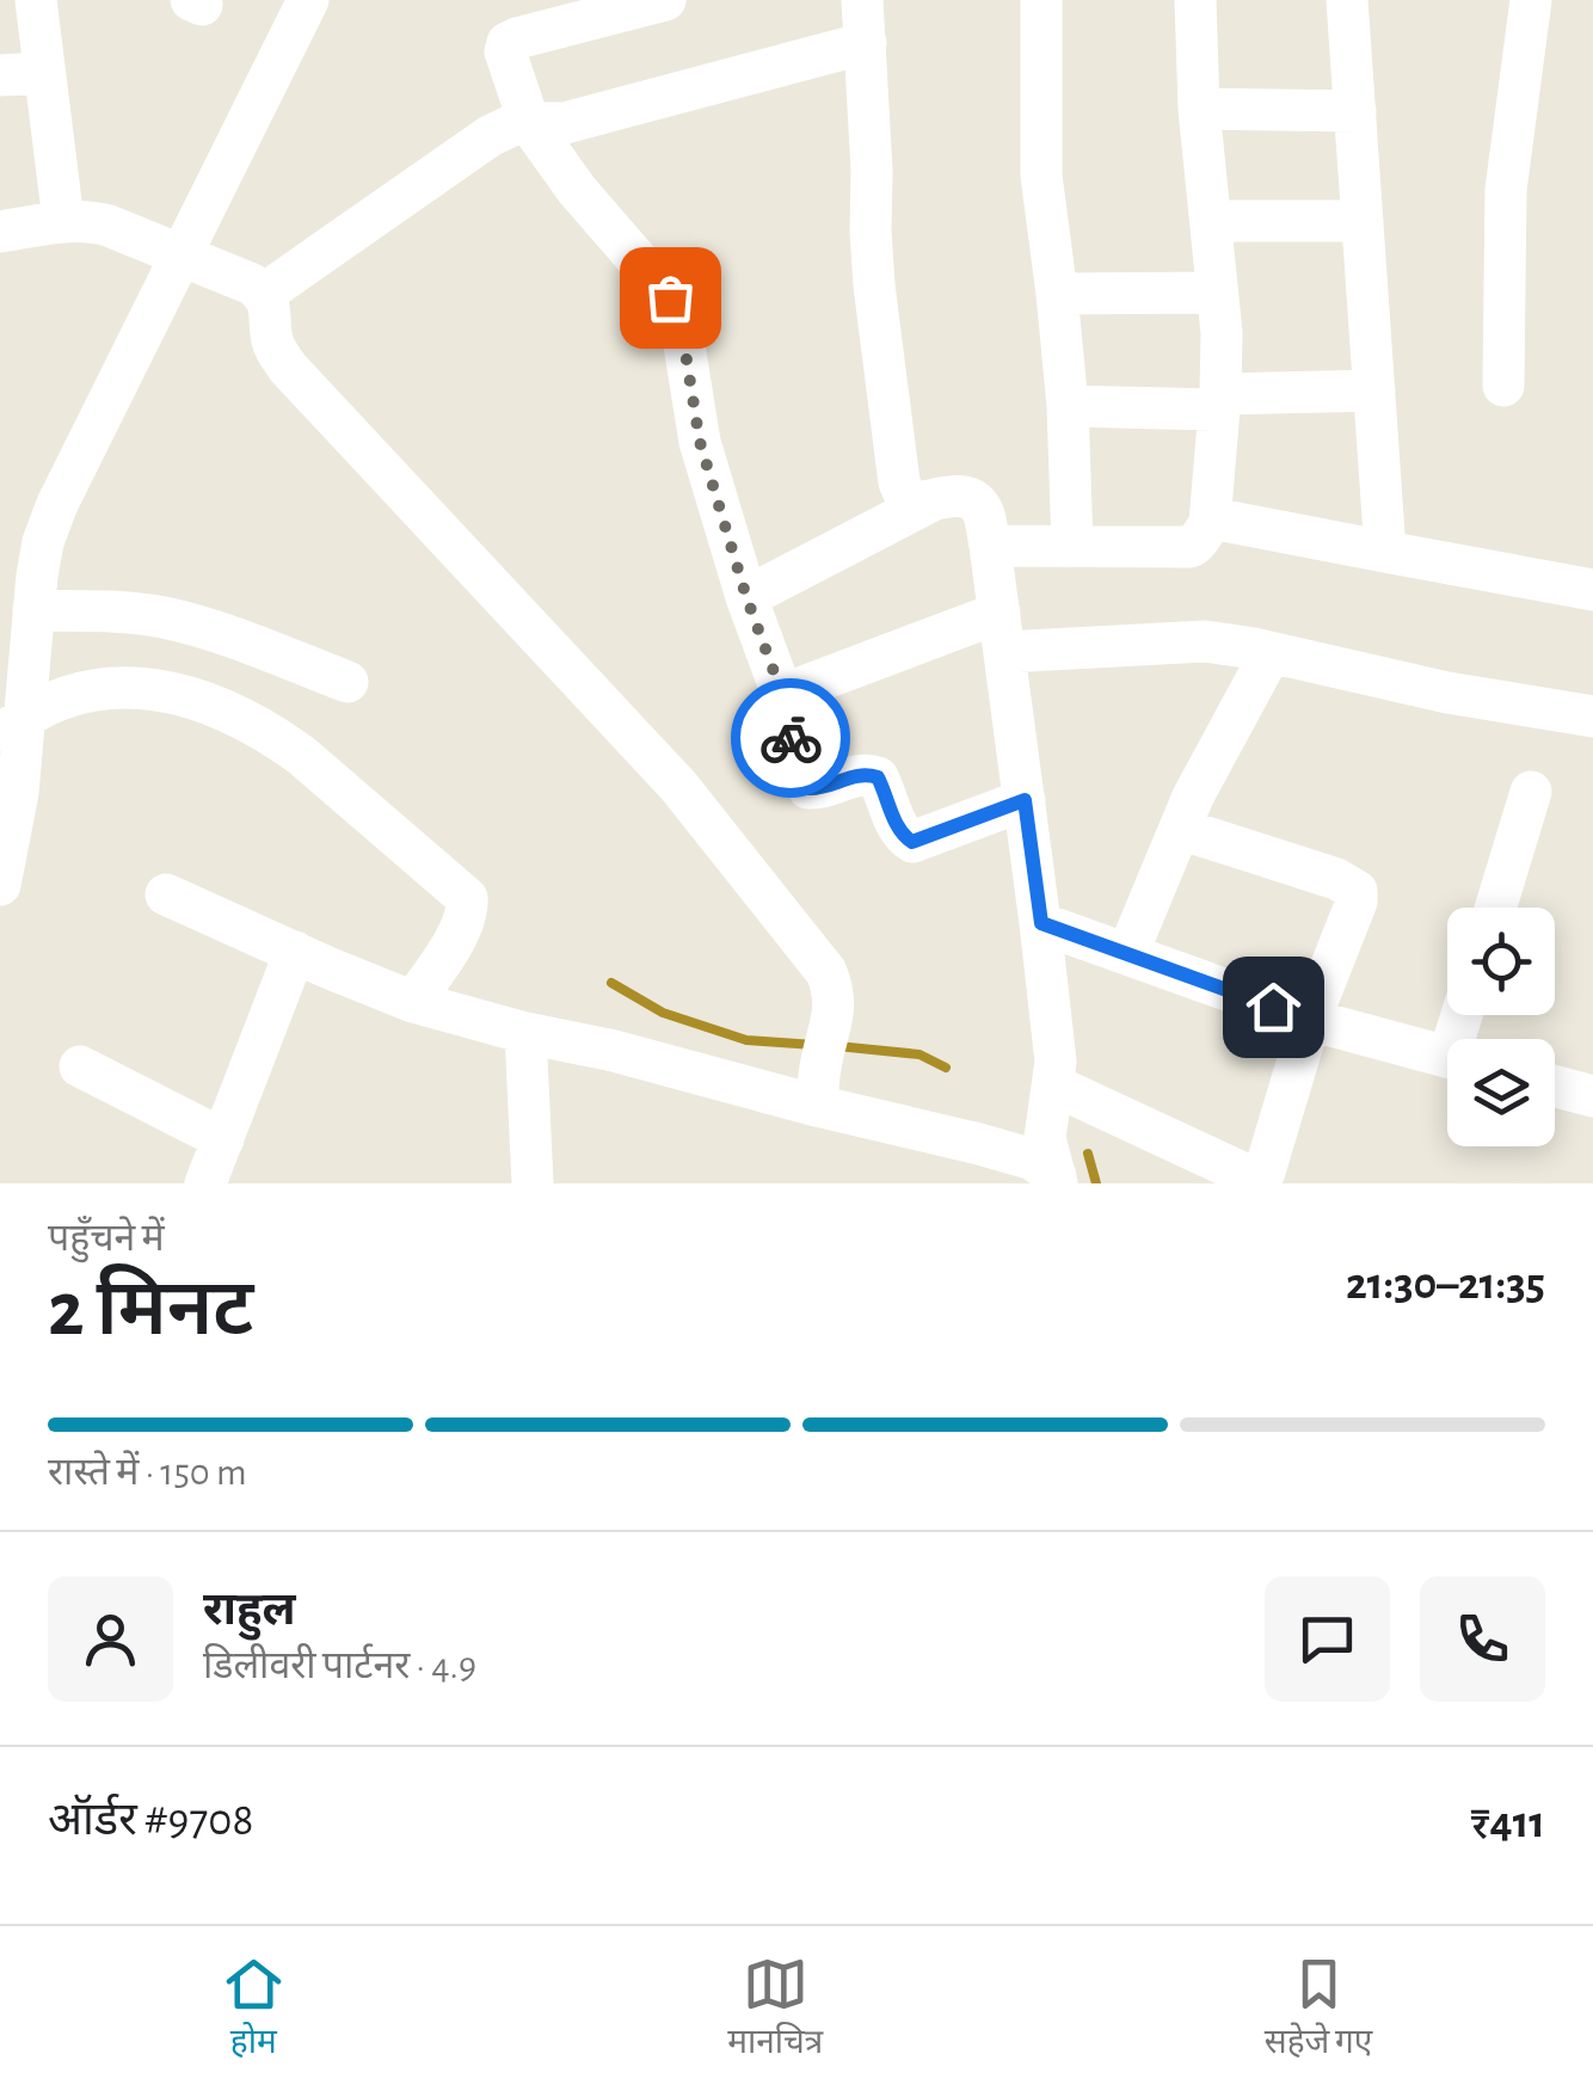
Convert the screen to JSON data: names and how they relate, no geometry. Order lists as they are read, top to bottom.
{
  "page": {
    "heading": ["2 मिनट", "पहुँचने में", "21:30–21:35"],
    "panel": [
      "राहुल",
      "डिलीवरी पार्टनर · 4.9",
      "ऑर्डर #9708",
      "₹411"
    ],
    "bar": "रास्ते में · 150 m",
    "tabs": ["होम", "मानचित्र", "सहेजे गए"]
  }
}
